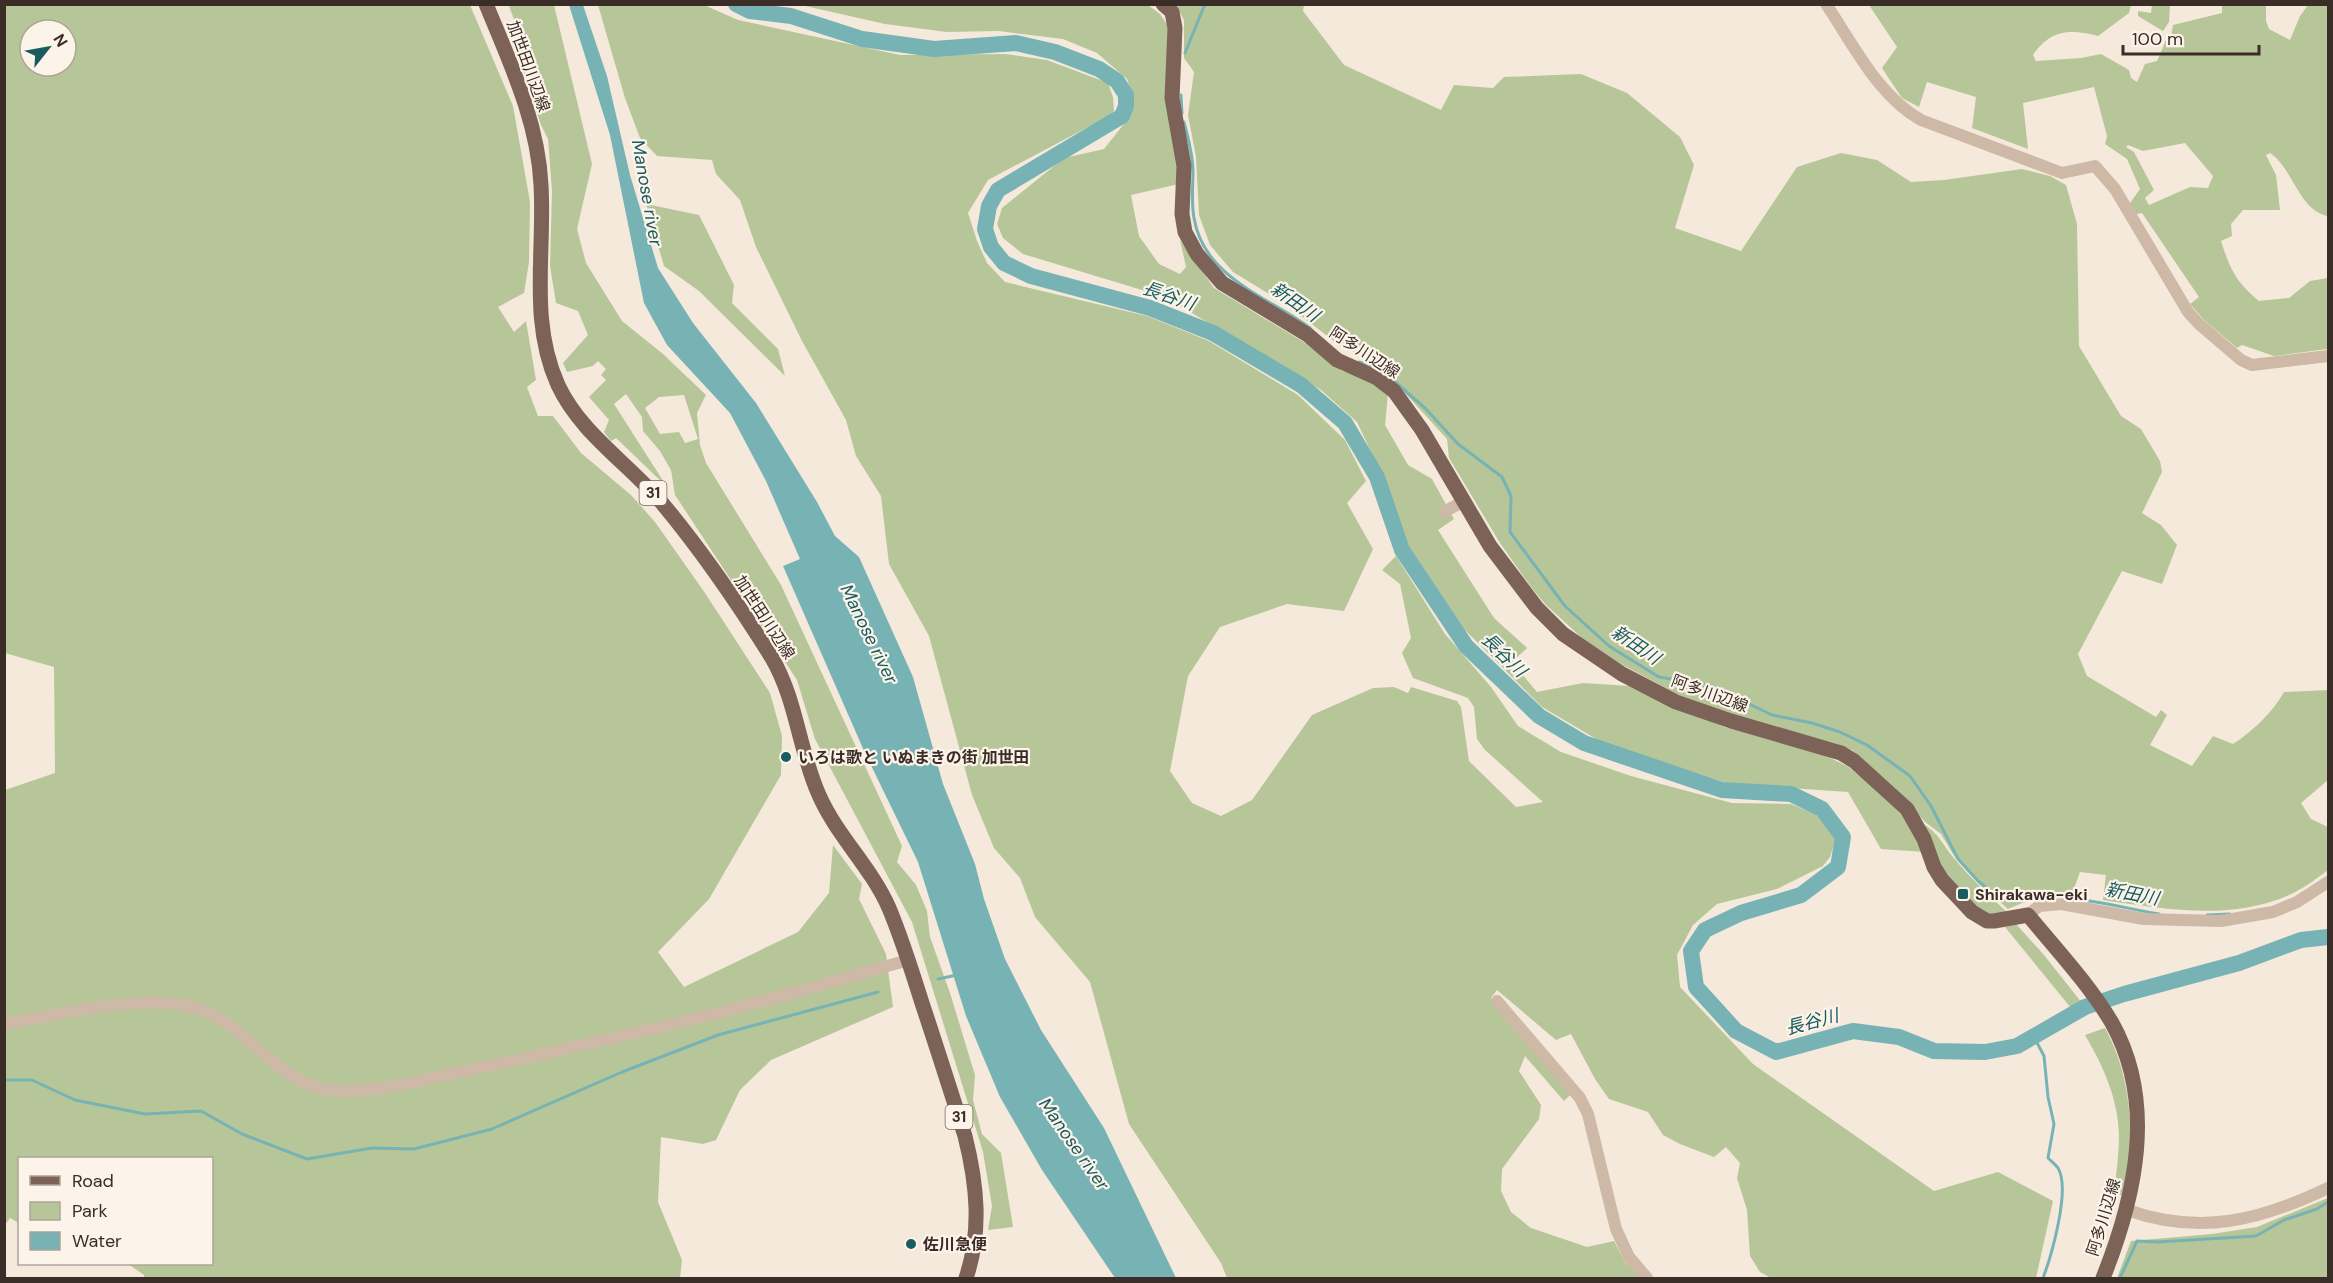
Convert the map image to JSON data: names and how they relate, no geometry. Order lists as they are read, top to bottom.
{
  "streets": {
    "main road": ["加世田川辺線", "阿多川辺線", "31"]
  },
  "water": ["Manose river", "長谷川", "新田川"],
  "places": {
    "other": ["いろは歌と いぬまきの街 加世田", "佐川急便"],
    "transit": ["Shirakawa-eki"]
  },
  "legend": ["Road", "Park", "Water"],
  "scale_bar": "100 m",
  "north": "top right"
}
